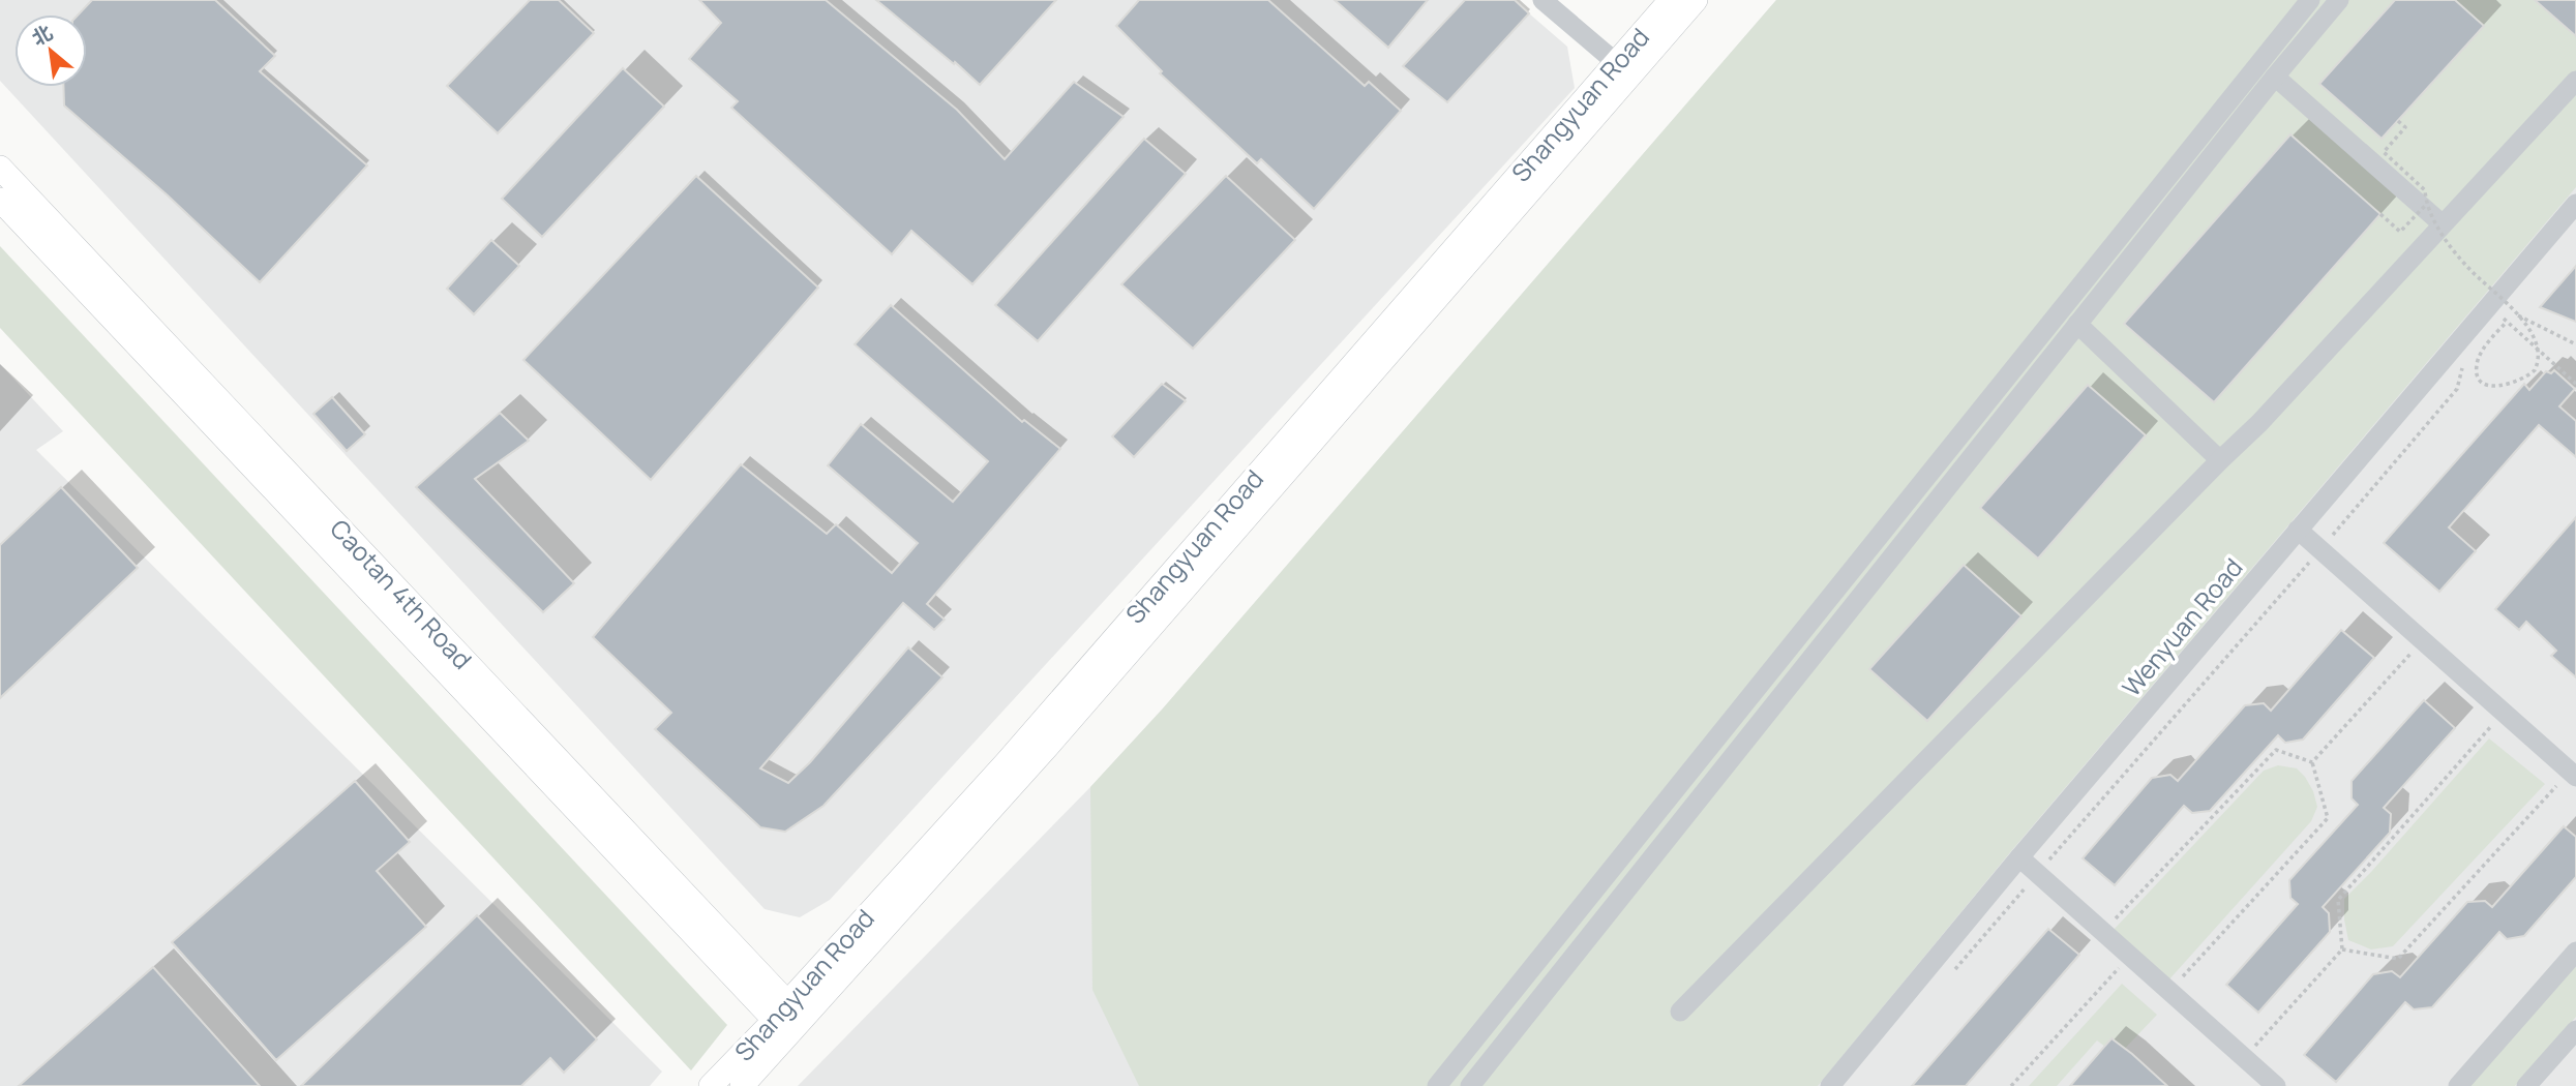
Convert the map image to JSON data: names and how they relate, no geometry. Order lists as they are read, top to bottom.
{
  "streets": {
    "main road": ["Shangyuan Road", "Caotan 4th Road"],
    "street": ["Wenyuan Road"]
  },
  "crossings": [
    ["Shangyuan Road", "Caotan 4th Road"]
  ],
  "north": "top left"
}
